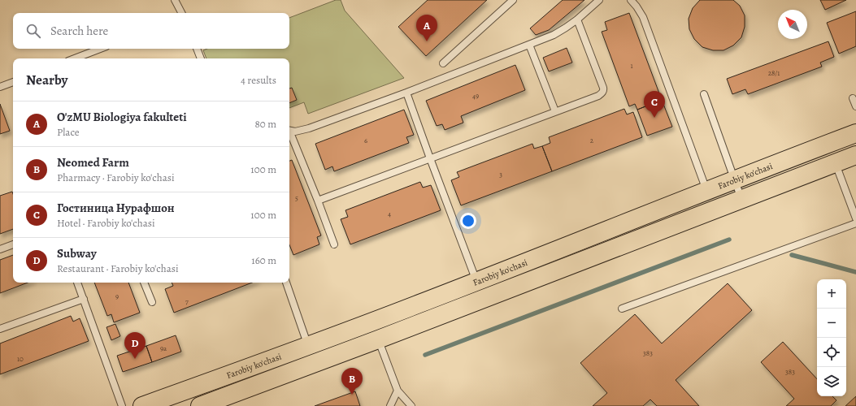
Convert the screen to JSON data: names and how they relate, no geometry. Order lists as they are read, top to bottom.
{
  "streets": {
    "main road": ["Farobiy ko'chasi"]
  },
  "house_numbers": [
    "1",
    "28/1",
    "49",
    "6",
    "2",
    "3",
    "5",
    "4",
    "9",
    "7",
    "9а",
    "383",
    "10",
    "383"
  ],
  "north": "top left",
  "page": {
    "search": "Search here",
    "pins": [
      "A",
      "C",
      "D",
      "B"
    ],
    "heading": ["Nearby", "4 results"],
    "list": [
      {
        "mark": "A",
        "name": "O'zMU Biologiya fakulteti",
        "note": "Place",
        "value": "80 m"
      },
      {
        "mark": "B",
        "name": "Neomed Farm",
        "note": "Pharmacy · Farobiy ko'chasi",
        "value": "100 m"
      },
      {
        "mark": "C",
        "name": "Гостиница Нурафшон",
        "note": "Hotel · Farobiy ko'chasi",
        "value": "100 m"
      },
      {
        "mark": "D",
        "name": "Subway",
        "note": "Restaurant · Farobiy ko'chasi",
        "value": "160 m"
      }
    ],
    "map_buttons": ["+", "−"]
  }
}
